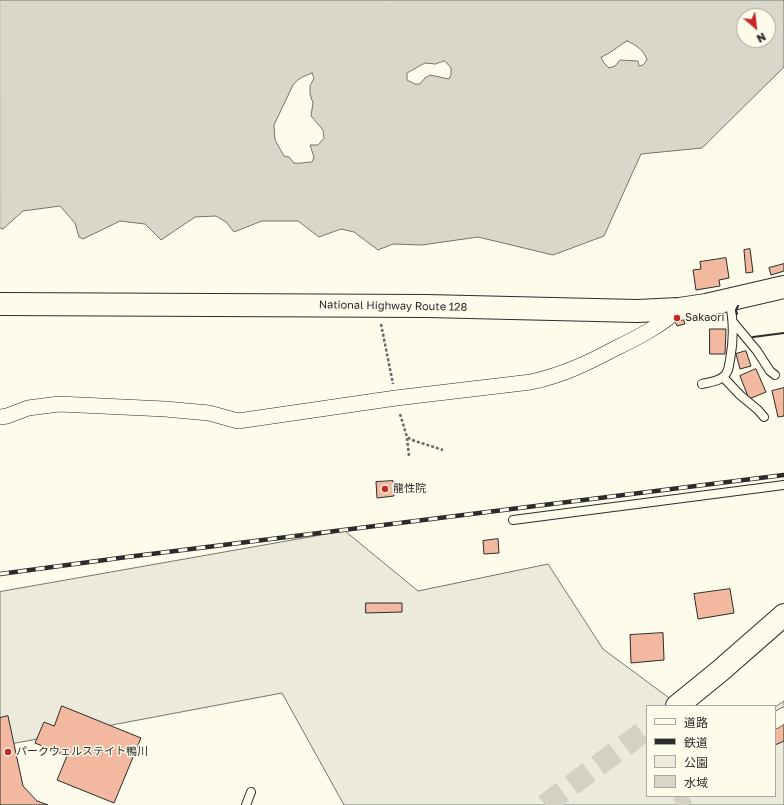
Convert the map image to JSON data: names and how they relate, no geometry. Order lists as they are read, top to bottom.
{
  "streets": {
    "highway": ["National Highway Route 128"]
  },
  "places": ["Sakaori", "龍性院", "パークウェルステイト鴨川"],
  "legend": [
    "道路",
    "鉄道",
    "公園",
    "水域"
  ],
  "north": "bottom right"
}
